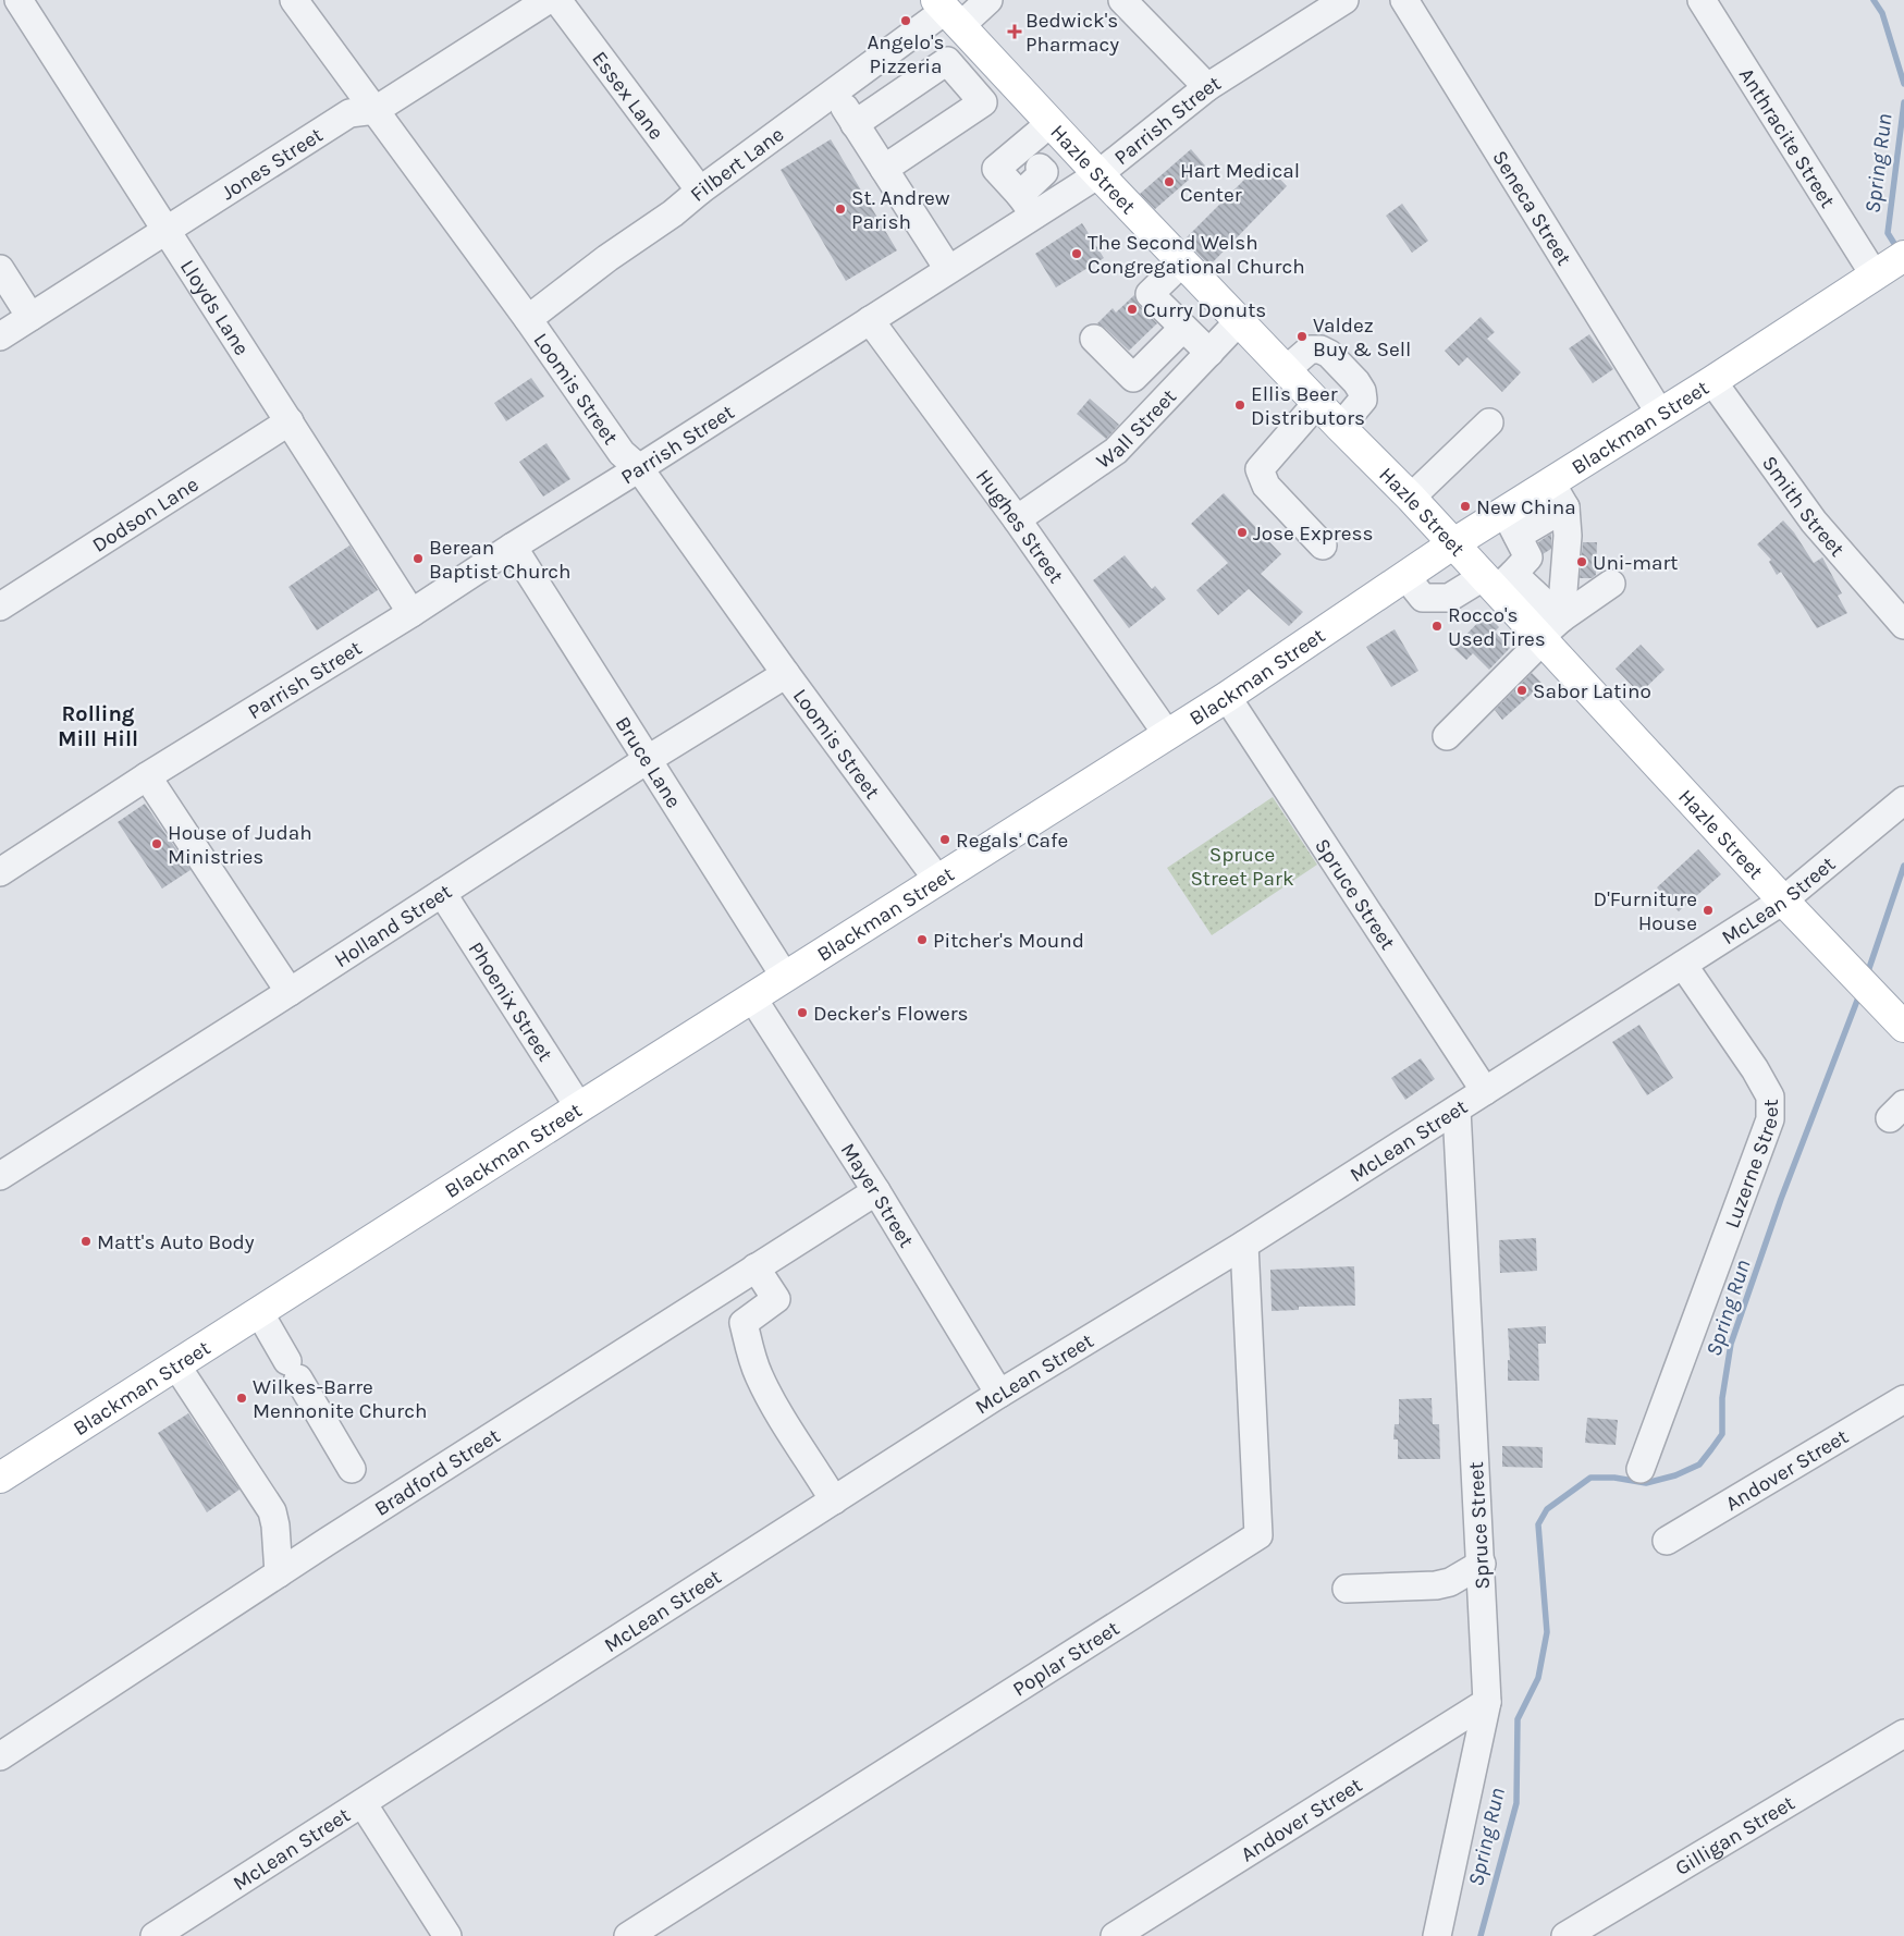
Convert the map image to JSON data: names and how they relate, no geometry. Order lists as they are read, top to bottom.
{
  "streets": {
    "main road": ["Hazle Street", "Blackman Street"],
    "street": [
      "Essex Lane",
      "Parrish Street",
      "Anthracite Street",
      "Jones Street",
      "Filbert Lane",
      "Seneca Street",
      "Lloyds Lane",
      "Loomis Street",
      "Wall Street",
      "Smith Street",
      "Dodson Lane",
      "Hughes Street",
      "Bruce Lane",
      "Spruce Street",
      "McLean Street",
      "Holland Street",
      "Phoenix Street",
      "Luzerne Street",
      "Mayer Street",
      "Andover Street",
      "Bradford Street",
      "Poplar Street",
      "Gilligan Street"
    ]
  },
  "crossings": [
    ["Essex Lane", "Filbert Lane"],
    ["Parrish Street", "Hazle Street"],
    ["Parrish Street", "Lloyds Lane"],
    ["Parrish Street", "Loomis Street"],
    ["Parrish Street", "Hughes Street"],
    ["Parrish Street", "Bruce Lane"],
    ["Anthracite Street", "Blackman Street"],
    ["Jones Street", "Lloyds Lane"],
    ["Jones Street", "Loomis Street"],
    ["Filbert Lane", "Hazle Street"],
    ["Filbert Lane", "Loomis Street"],
    ["Hazle Street", "Wall Street"],
    ["Hazle Street", "Blackman Street"],
    ["Hazle Street", "McLean Street"],
    ["Seneca Street", "Blackman Street"],
    ["Lloyds Lane", "Dodson Lane"],
    ["Loomis Street", "Blackman Street"],
    ["Loomis Street", "Holland Street"],
    ["Wall Street", "Hughes Street"],
    ["Blackman Street", "Smith Street"],
    ["Blackman Street", "Hughes Street"],
    ["Blackman Street", "Bruce Lane"],
    ["Blackman Street", "Spruce Street"],
    ["Blackman Street", "Phoenix Street"],
    ["Blackman Street", "Mayer Street"],
    ["Bruce Lane", "Holland Street"],
    ["Spruce Street", "McLean Street"],
    ["Spruce Street", "Andover Street"],
    ["McLean Street", "Luzerne Street"],
    ["McLean Street", "Mayer Street"],
    ["McLean Street", "Poplar Street"],
    ["Holland Street", "Phoenix Street"],
    ["Mayer Street", "Bradford Street"]
  ],
  "districts": ["Rolling Mill Hill"],
  "water": ["Spring Run"],
  "parks": ["Spruce Street Park"],
  "places": {
    "other": [
      "Angelo's Pizzeria",
      "Hart Medical Center",
      "St. Andrew Parish",
      "The Second Welsh Congregational Church",
      "Curry Donuts",
      "Valdez Buy & Sell",
      "Ellis Beer Distributors",
      "New China",
      "Jose Express",
      "Berean Baptist Church",
      "Uni-mart",
      "Rocco's Used Tires",
      "Sabor Latino",
      "Regals' Cafe",
      "House of Judah Ministries",
      "D'Furniture House",
      "Pitcher's Mound",
      "Decker's Flowers",
      "Matt's Auto Body",
      "Wilkes-Barre Mennonite Church"
    ],
    "health": ["Bedwick's Pharmacy"]
  }
}
